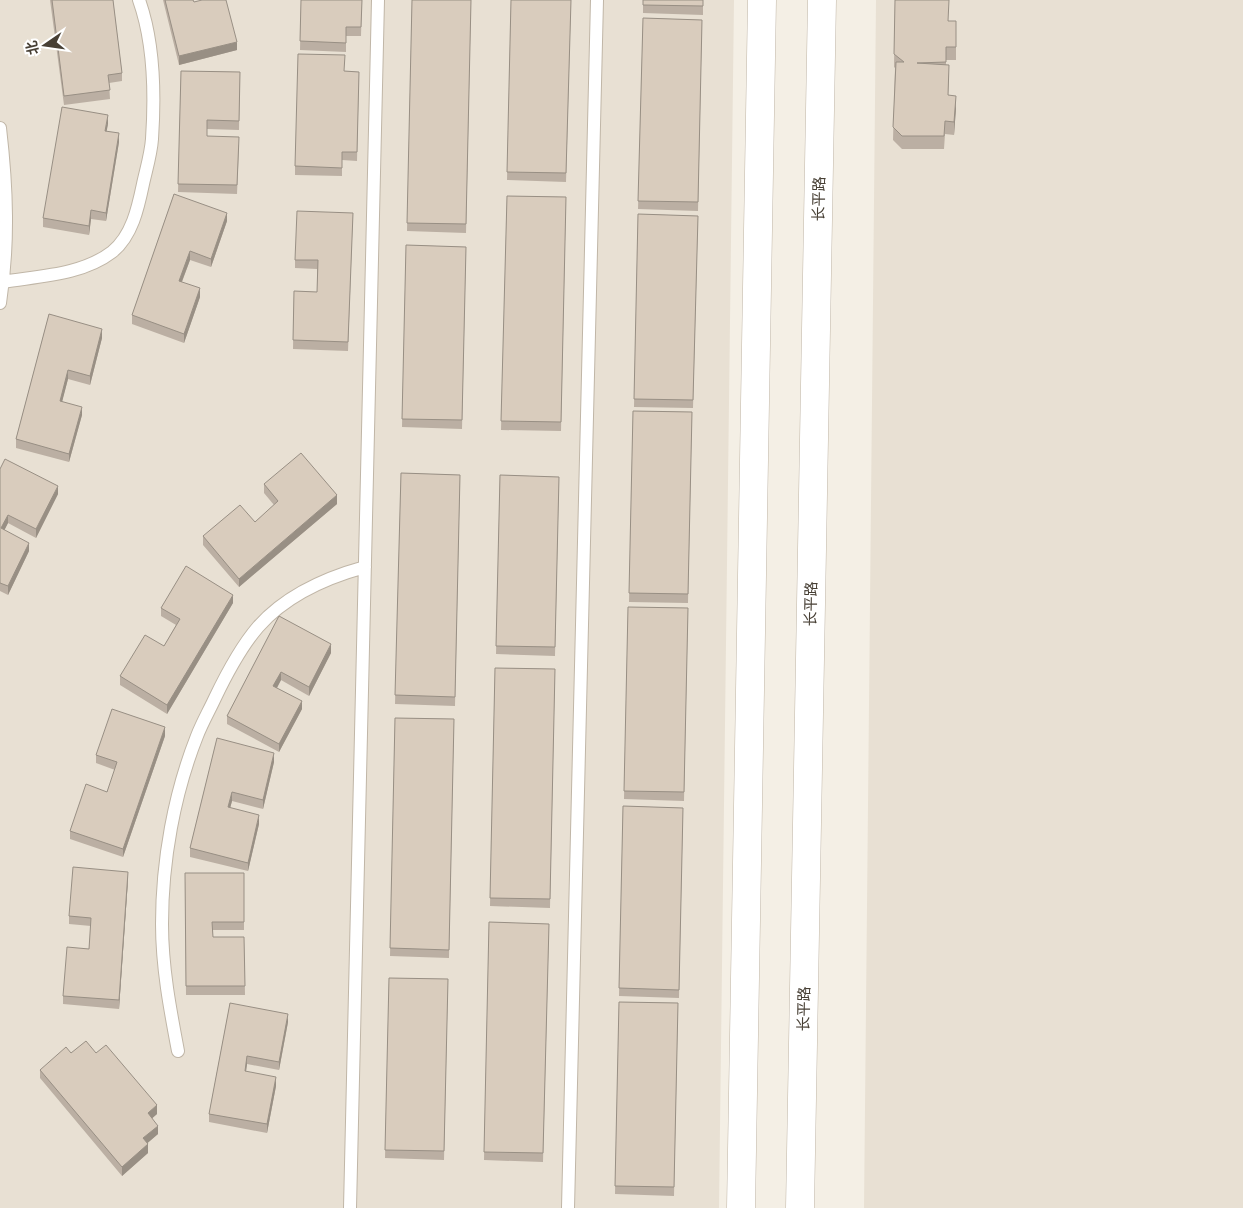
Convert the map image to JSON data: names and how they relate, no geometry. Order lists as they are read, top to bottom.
{
  "streets": {
    "street": ["长平路"]
  },
  "north": "left"
}
